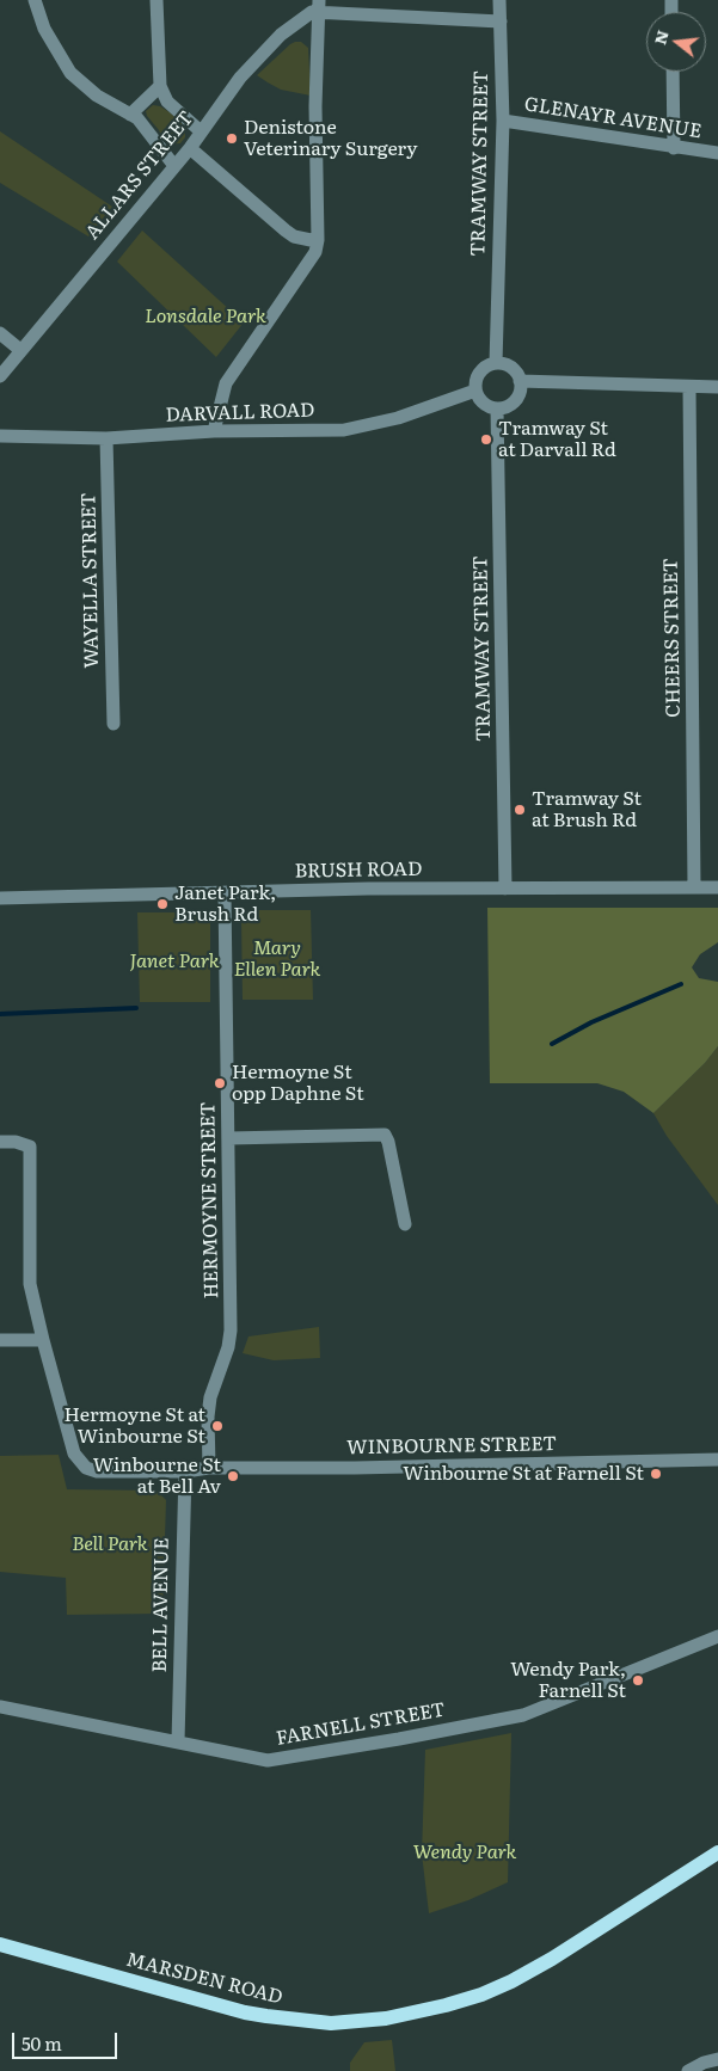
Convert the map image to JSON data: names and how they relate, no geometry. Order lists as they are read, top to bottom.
{
  "streets": {
    "main road": ["MARSDEN ROAD"],
    "street": [
      "GLENAYR AVENUE",
      "TRAMWAY STREET",
      "ALLARS STREET",
      "DARVALL ROAD",
      "WAYELLA STREET",
      "CHEERS STREET",
      "BRUSH ROAD",
      "HERMOYNE STREET",
      "WINBOURNE STREET",
      "BELL AVENUE",
      "FARNELL STREET"
    ]
  },
  "crossings": [
    ["GLENAYR AVENUE", "TRAMWAY STREET"],
    ["TRAMWAY STREET", "DARVALL ROAD"],
    ["TRAMWAY STREET", "BRUSH ROAD"],
    ["DARVALL ROAD", "WAYELLA STREET"],
    ["CHEERS STREET", "BRUSH ROAD"],
    ["BRUSH ROAD", "HERMOYNE STREET"],
    ["HERMOYNE STREET", "WINBOURNE STREET"],
    ["WINBOURNE STREET", "BELL AVENUE"],
    ["BELL AVENUE", "FARNELL STREET"]
  ],
  "parks": [
    "Lonsdale Park",
    "Mary Ellen Park",
    "Janet Park",
    "Bell Park",
    "Wendy Park"
  ],
  "places": [
    "Denistone Veterinary Surgery",
    "Tramway St at Darvall Rd",
    "Tramway St at Brush Rd",
    "Janet Park, Brush Rd",
    "Hermoyne St opp Daphne St",
    "Hermoyne St at Winbourne St",
    "Winbourne St at Farnell St",
    "Winbourne St at Bell Av",
    "Wendy Park, Farnell St"
  ],
  "scale_bar": "50 m",
  "north": "left"
}
